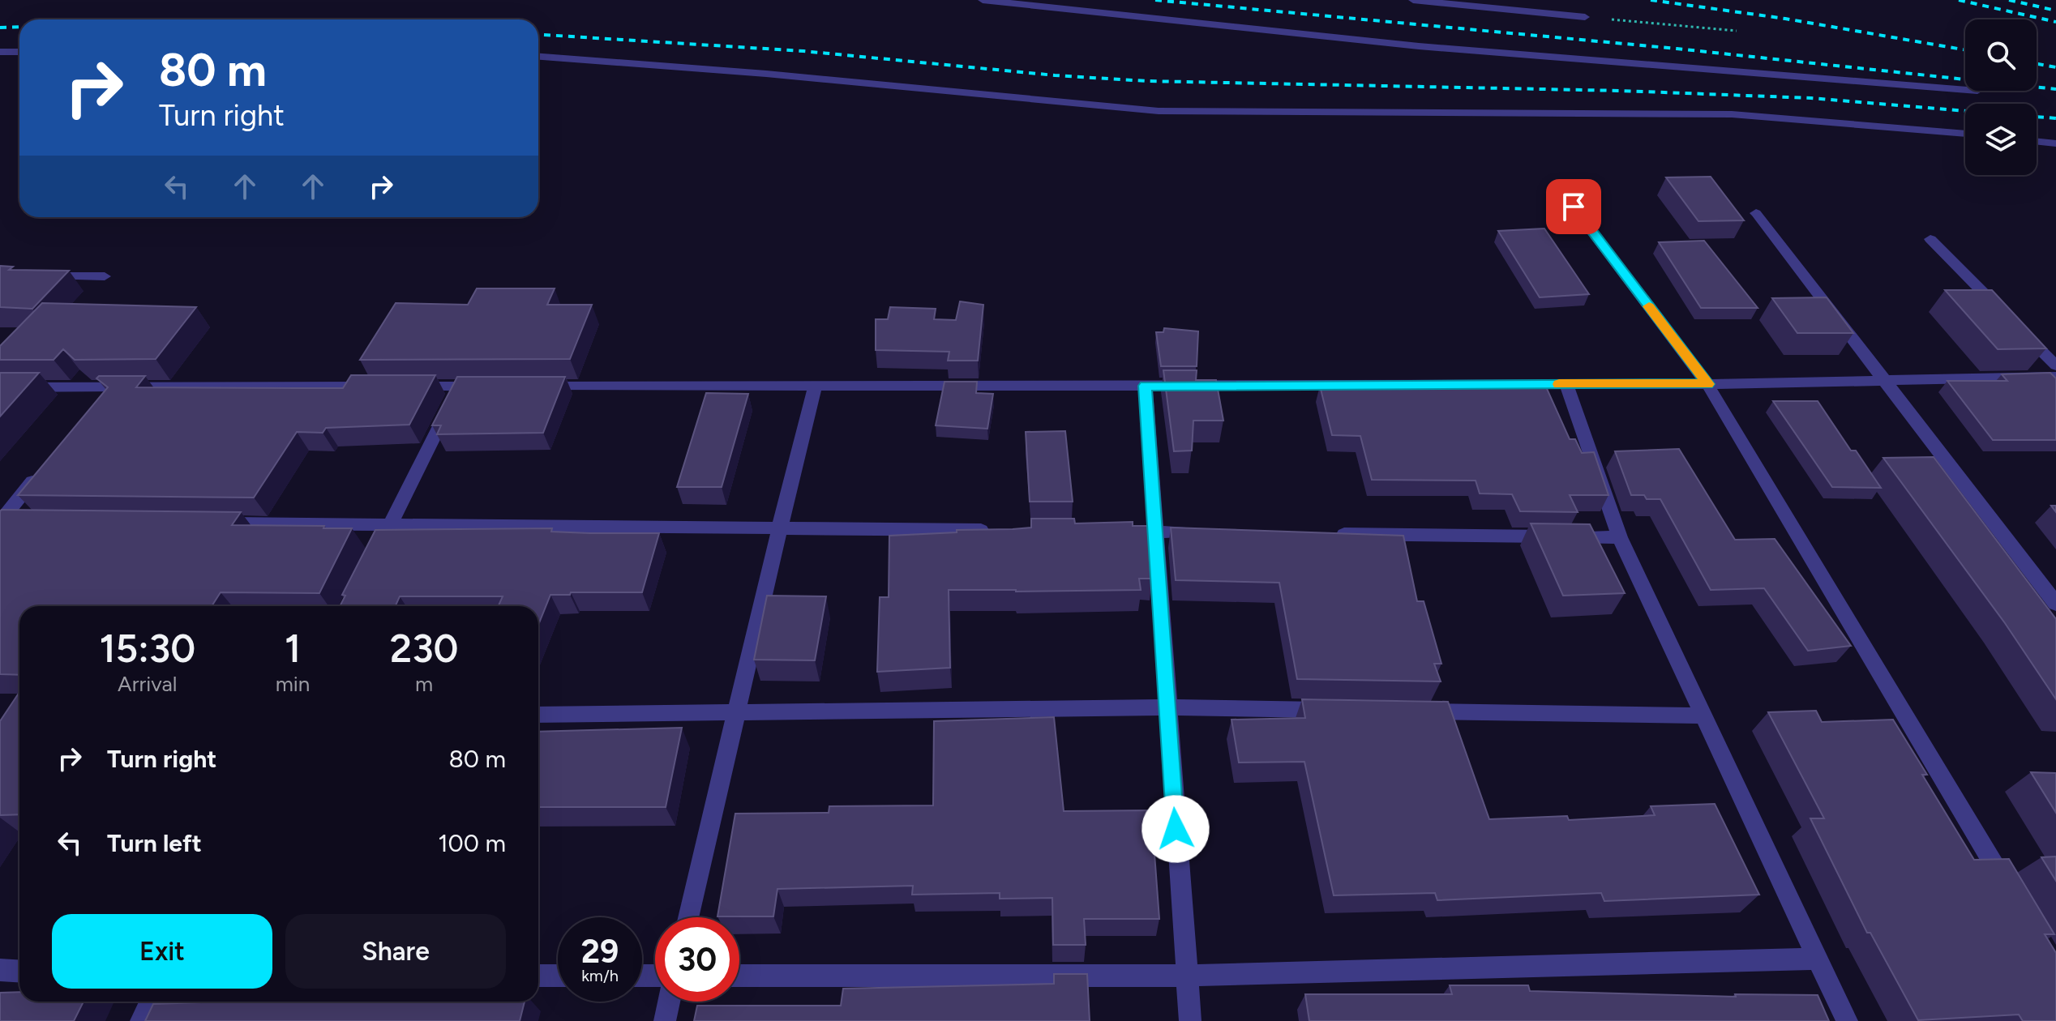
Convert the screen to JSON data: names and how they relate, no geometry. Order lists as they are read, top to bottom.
{
  "page": {
    "turn": ["80 m", "Turn right"],
    "eta": [
      "15:30",
      "Arrival",
      "1",
      "min",
      "230",
      "m"
    ],
    "list": [
      {
        "name": "Turn right",
        "value": "80 m"
      },
      {
        "name": "Turn left",
        "value": "100 m"
      }
    ],
    "buttons": ["Exit", "Share"],
    "speed": "29 km/h",
    "limit": "30"
  }
}
